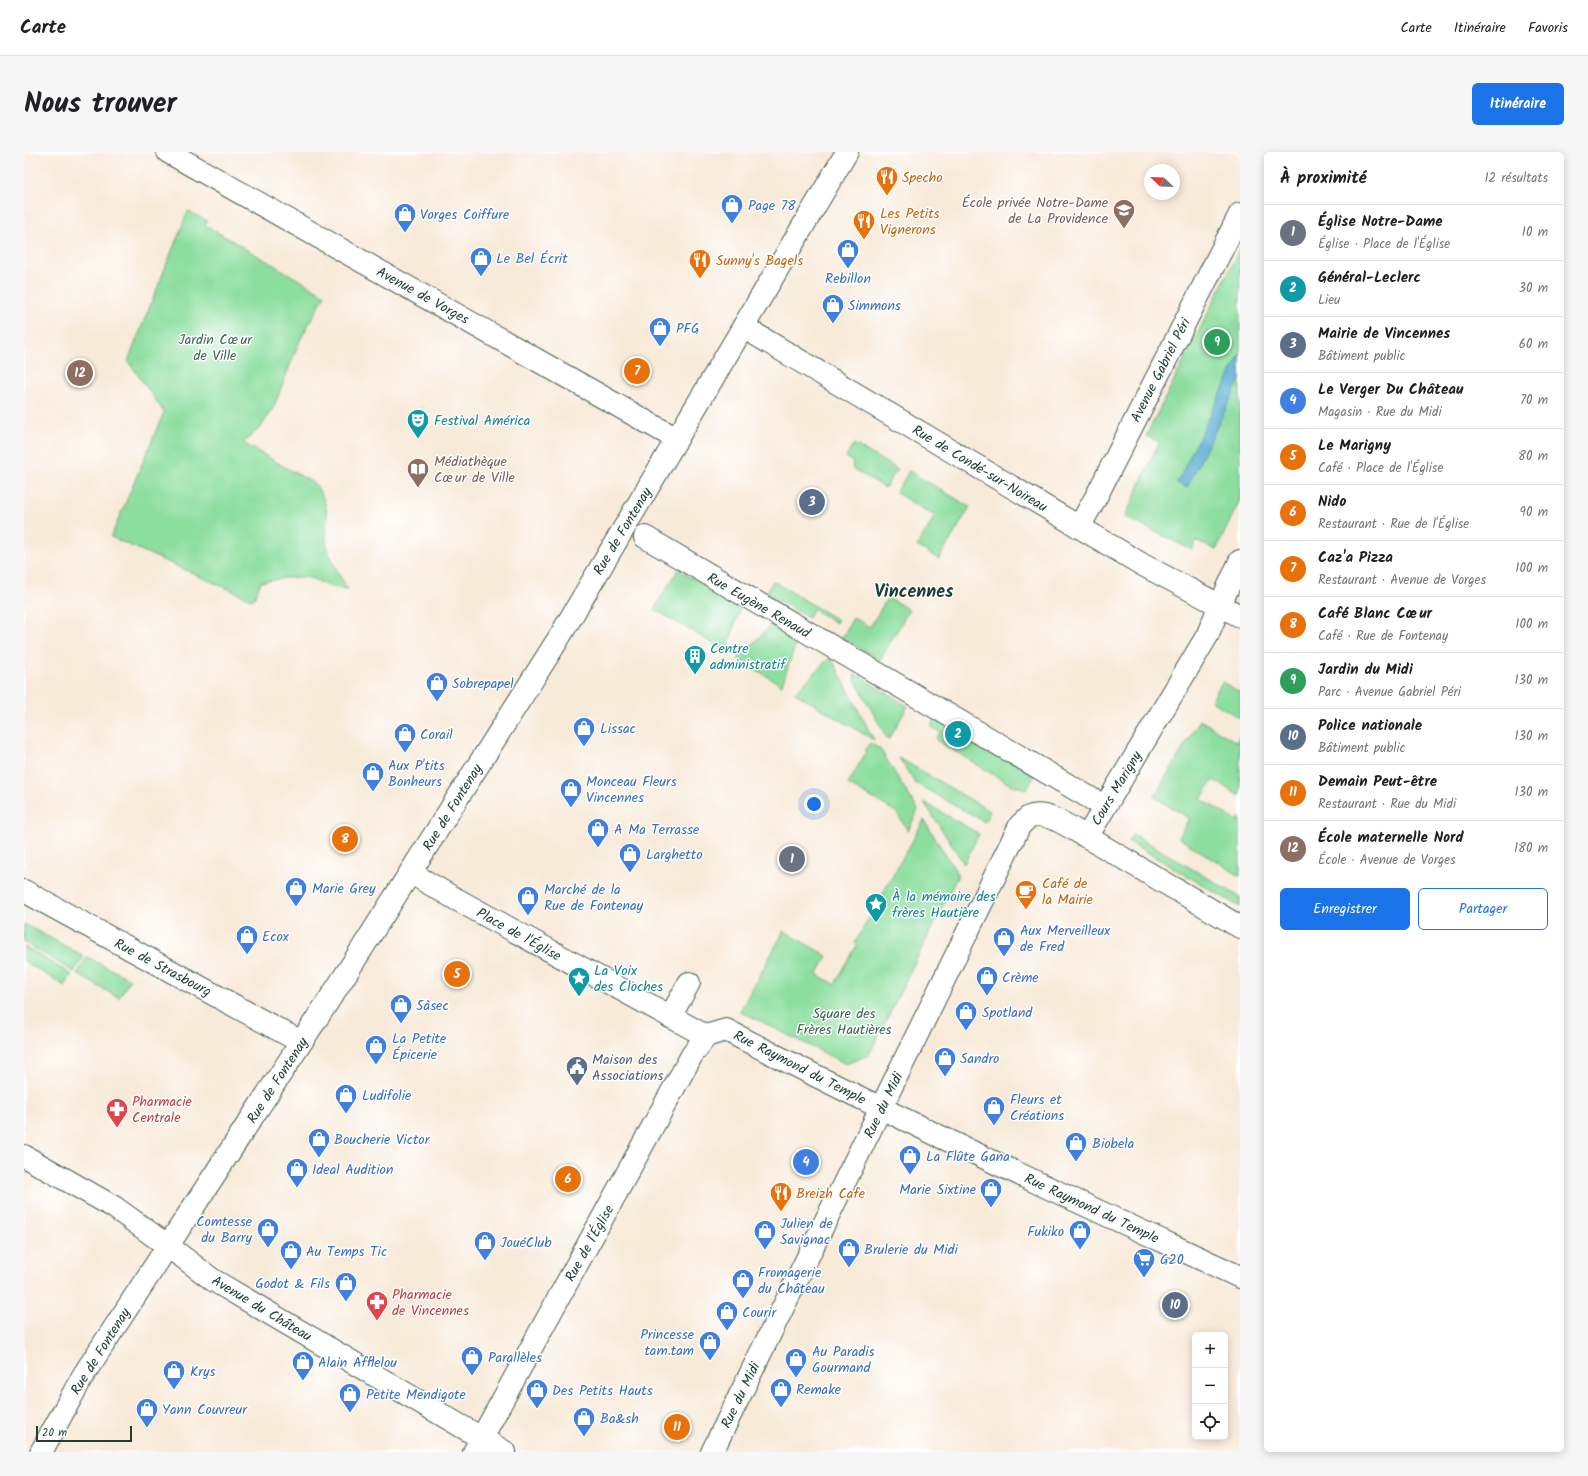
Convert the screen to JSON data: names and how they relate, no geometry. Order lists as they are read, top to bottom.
{
  "streets": {
    "street": [
      "Avenue de Vorges",
      "Avenue Gabriel Péri",
      "Rue de Condé-sur-Noireau",
      "Rue de Fontenay",
      "Rue Eugène Renaud",
      "Cours Marigny",
      "Place de l'Église",
      "Rue de Strasbourg",
      "Rue Raymond du Temple",
      "Rue du Midi",
      "Rue de l'Église",
      "Avenue du Château"
    ]
  },
  "crossings": [
    ["Avenue de Vorges", "Rue de Fontenay"],
    ["Avenue Gabriel Péri", "Rue de Condé-sur-Noireau"],
    ["Rue de Condé-sur-Noireau", "Rue de Fontenay"],
    ["Rue de Condé-sur-Noireau", "Cours Marigny"],
    ["Rue de Fontenay", "Place de l'Église"],
    ["Rue de Fontenay", "Rue de Strasbourg"],
    ["Rue de Fontenay", "Avenue du Château"],
    ["Cours Marigny", "Rue du Midi"],
    ["Place de l'Église", "Rue Raymond du Temple"],
    ["Place de l'Église", "Rue de l'Église"],
    ["Rue Raymond du Temple", "Rue du Midi"],
    ["Rue Raymond du Temple", "Rue de l'Église"],
    ["Rue de l'Église", "Avenue du Château"]
  ],
  "districts": ["Vincennes"],
  "parks": ["Jardin Cœur de Ville", "Square des Frères Hautières"],
  "places": {
    "restaurant": [
      "Specho",
      "Les Petits Vignerons",
      "Sunny's Bagels",
      "Breizh Cafe"
    ],
    "shop": [
      "Page 78",
      "Vorges Coiffure",
      "Rebillon",
      "Le Bel Écrit",
      "Simmons",
      "PFG",
      "Sobrepapel",
      "Lissac",
      "Corail",
      "Aux P'tits Bonheurs",
      "Monceau Fleurs Vincennes",
      "A Ma Terrasse",
      "Larghetto",
      "Marie Grey",
      "Marché de la Rue de Fontenay",
      "Ecox",
      "Aux Merveilleux de Fred",
      "Crème",
      "5àsec",
      "Spotland",
      "La Petite Épicerie",
      "Sandro",
      "Ludifolie",
      "Fleurs et Créations",
      "Boucherie Victor",
      "Biobela",
      "La Flûte Gana",
      "Ideal Audition",
      "Marie Sixtine",
      "Comtesse du Barry",
      "Julien de Savignac",
      "Fukiko",
      "JouéClub",
      "Brulerie du Midi",
      "Au Temps Tic",
      "Fromagerie du Château",
      "Godot & Fils",
      "Courir",
      "Princesse tam.tam",
      "Parallèles",
      "Au Paradis Gourmand",
      "Alain Afflelou",
      "Krys",
      "Remake",
      "Des Petits Hauts",
      "Petite Mendigote",
      "Yann Couvreur",
      "Ba&sh"
    ],
    "school or university": ["École privée Notre-Dame de La Providence"],
    "theatre": ["Festival América"],
    "library": ["Médiathèque Cœur de Ville"],
    "building": ["Centre administratif"],
    "cafe": ["Café de la Mairie"],
    "place": ["À la mémoire des frères Hautière", "La Voix des Cloches"],
    "public building": ["Maison des Associations"],
    "pharmacy": ["Pharmacie Centrale", "Pharmacie de Vincennes"],
    "supermarket": ["G20"]
  },
  "scale_bar": "20 m",
  "north": "top left",
  "page": {
    "header": "Carte",
    "nav": ["Carte", "Itinéraire", "Favoris"],
    "title": "Nous trouver",
    "buttons": [
      "Itinéraire",
      ["Enregistrer", "Partager"]
    ],
    "heading": ["À proximité", "12 résultats"],
    "list": [
      {
        "mark": "1",
        "name": "Église Notre-Dame",
        "note": "Église · Place de l'Église",
        "value": "10 m"
      },
      {
        "mark": "2",
        "name": "Général-Leclerc",
        "note": "Lieu",
        "value": "30 m"
      },
      {
        "mark": "3",
        "name": "Mairie de Vincennes",
        "note": "Bâtiment public",
        "value": "60 m"
      },
      {
        "mark": "4",
        "name": "Le Verger Du Château",
        "note": "Magasin · Rue du Midi",
        "value": "70 m"
      },
      {
        "mark": "5",
        "name": "Le Marigny",
        "note": "Café · Place de l'Église",
        "value": "80 m"
      },
      {
        "mark": "6",
        "name": "Nido",
        "note": "Restaurant · Rue de l'Église",
        "value": "90 m"
      },
      {
        "mark": "7",
        "name": "Caz'a Pizza",
        "note": "Restaurant · Avenue de Vorges",
        "value": "100 m"
      },
      {
        "mark": "8",
        "name": "Café Blanc Cœur",
        "note": "Café · Rue de Fontenay",
        "value": "100 m"
      },
      {
        "mark": "9",
        "name": "Jardin du Midi",
        "note": "Parc · Avenue Gabriel Péri",
        "value": "130 m"
      },
      {
        "mark": "10",
        "name": "Police nationale",
        "note": "Bâtiment public",
        "value": "130 m"
      },
      {
        "mark": "11",
        "name": "Demain Peut-être",
        "note": "Restaurant · Rue du Midi",
        "value": "130 m"
      },
      {
        "mark": "12",
        "name": "École maternelle Nord",
        "note": "École · Avenue de Vorges",
        "value": "180 m"
      }
    ],
    "pins": [
      "9",
      "7",
      "12",
      "3",
      "2",
      "8",
      "1",
      "5",
      "4",
      "6",
      "10",
      "11"
    ],
    "map_buttons": ["+", "−"],
    "scale": "20 m"
  }
}
